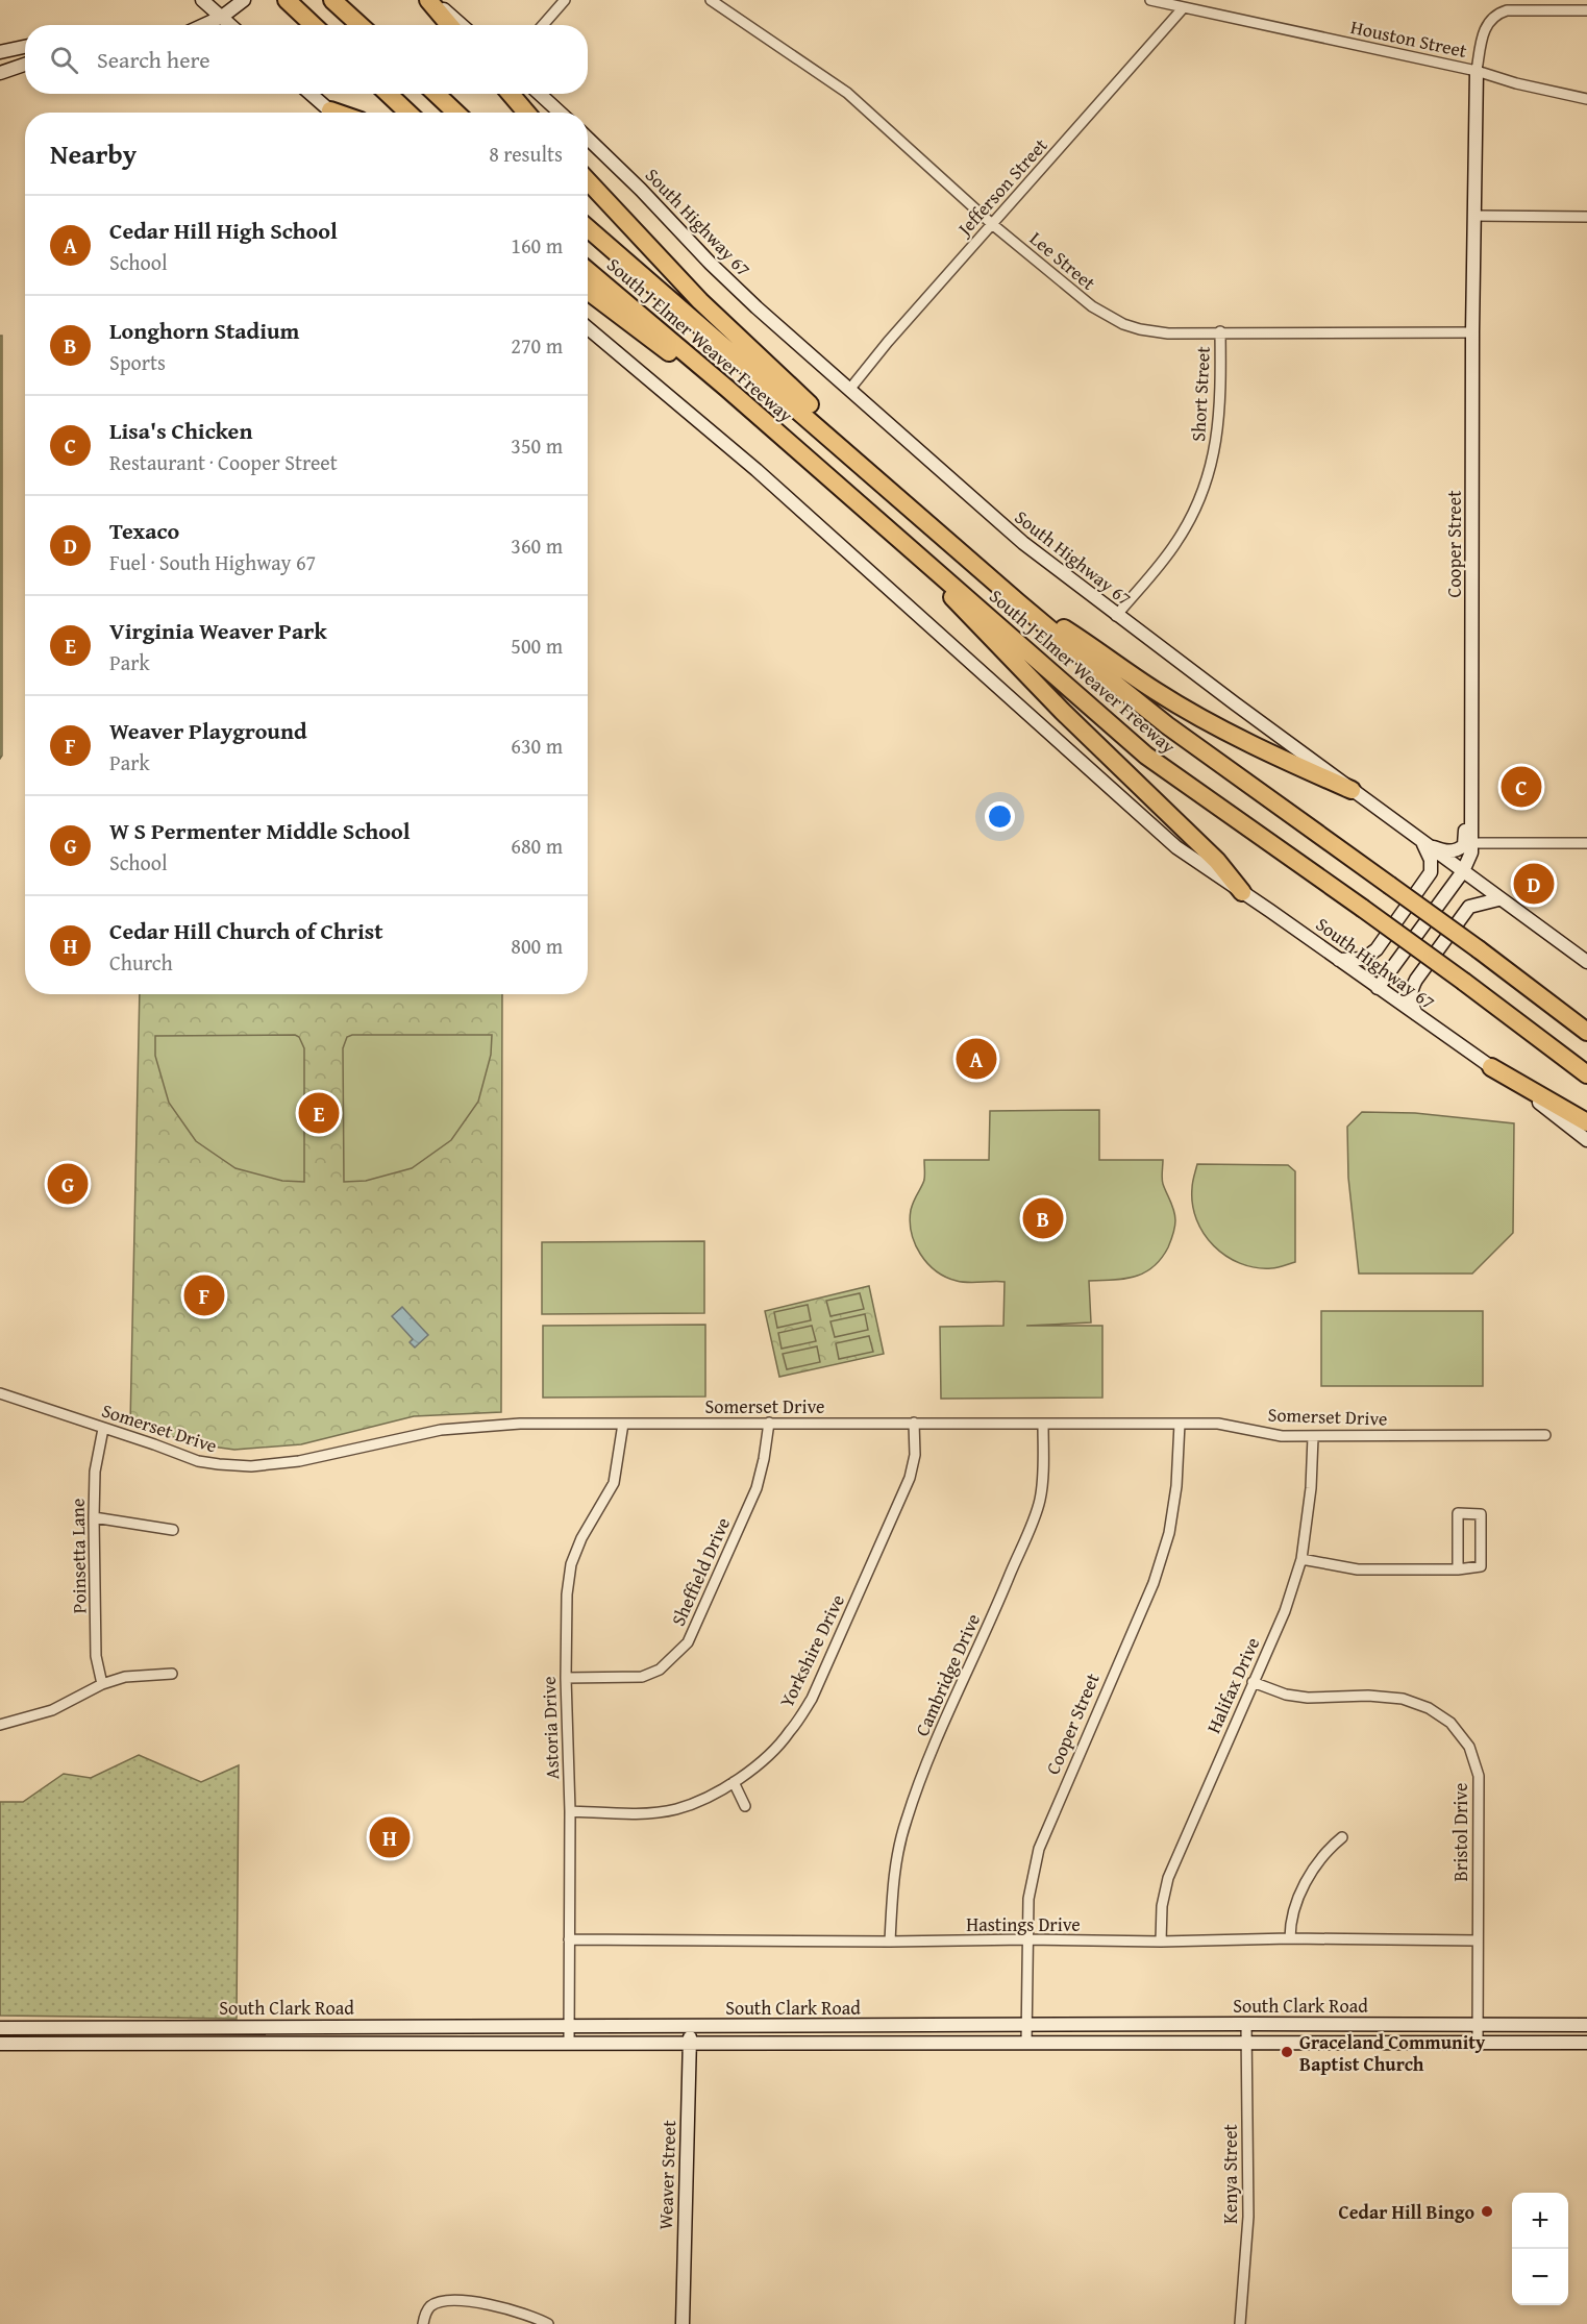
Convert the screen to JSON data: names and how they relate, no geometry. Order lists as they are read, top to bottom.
{
  "streets": {
    "highway": ["South J Elmer Weaver Freeway"],
    "main road": [
      "South Highway 67",
      "Cooper Street",
      "South Clark Road",
      "Weaver Street"
    ],
    "street": [
      "Houston Street",
      "Jefferson Street",
      "Lee Street",
      "Short Street",
      "Somerset Drive",
      "Poinsetta Lane",
      "Sheffield Drive",
      "Yorkshire Drive",
      "Cambridge Drive",
      "Halifax Drive",
      "Astoria Drive",
      "Bristol Drive",
      "Hastings Drive",
      "Kenya Street"
    ]
  },
  "crossings": [
    ["Houston Street", "Jefferson Street"],
    ["Houston Street", "Cooper Street"],
    ["Jefferson Street", "South Highway 67"],
    ["Jefferson Street", "Lee Street"],
    ["South Highway 67", "Short Street"],
    ["South Highway 67", "Cooper Street"],
    ["Lee Street", "Short Street"],
    ["Lee Street", "Cooper Street"],
    ["Cooper Street", "Somerset Drive"],
    ["Cooper Street", "Hastings Drive"],
    ["Cooper Street", "South Clark Road"],
    ["Somerset Drive", "Poinsetta Lane"],
    ["Somerset Drive", "Sheffield Drive"],
    ["Somerset Drive", "Yorkshire Drive"],
    ["Somerset Drive", "Cambridge Drive"],
    ["Somerset Drive", "Halifax Drive"],
    ["Somerset Drive", "Astoria Drive"],
    ["Sheffield Drive", "Astoria Drive"],
    ["Yorkshire Drive", "Astoria Drive"],
    ["Cambridge Drive", "Hastings Drive"],
    ["Halifax Drive", "Bristol Drive"],
    ["Halifax Drive", "Hastings Drive"],
    ["Astoria Drive", "Hastings Drive"],
    ["Astoria Drive", "South Clark Road"],
    ["Bristol Drive", "Hastings Drive"],
    ["Bristol Drive", "South Clark Road"],
    ["South Clark Road", "Kenya Street"],
    ["South Clark Road", "Weaver Street"]
  ],
  "places": ["Graceland Community Baptist Church", "Cedar Hill Bingo"],
  "page": {
    "search": "Search here",
    "heading": ["Nearby", "8 results"],
    "list": [
      {
        "mark": "A",
        "name": "Cedar Hill High School",
        "note": "School",
        "value": "160 m"
      },
      {
        "mark": "B",
        "name": "Longhorn Stadium",
        "note": "Sports",
        "value": "270 m"
      },
      {
        "mark": "C",
        "name": "Lisa's Chicken",
        "note": "Restaurant · Cooper Street",
        "value": "350 m"
      },
      {
        "mark": "D",
        "name": "Texaco",
        "note": "Fuel · South Highway 67",
        "value": "360 m"
      },
      {
        "mark": "E",
        "name": "Virginia Weaver Park",
        "note": "Park",
        "value": "500 m"
      },
      {
        "mark": "F",
        "name": "Weaver Playground",
        "note": "Park",
        "value": "630 m"
      },
      {
        "mark": "G",
        "name": "W S Permenter Middle School",
        "note": "School",
        "value": "680 m"
      },
      {
        "mark": "H",
        "name": "Cedar Hill Church of Christ",
        "note": "Church",
        "value": "800 m"
      }
    ],
    "pins": [
      "C",
      "D",
      "A",
      "E",
      "G",
      "B",
      "F",
      "H"
    ],
    "map_buttons": ["+", "−"]
  }
}
